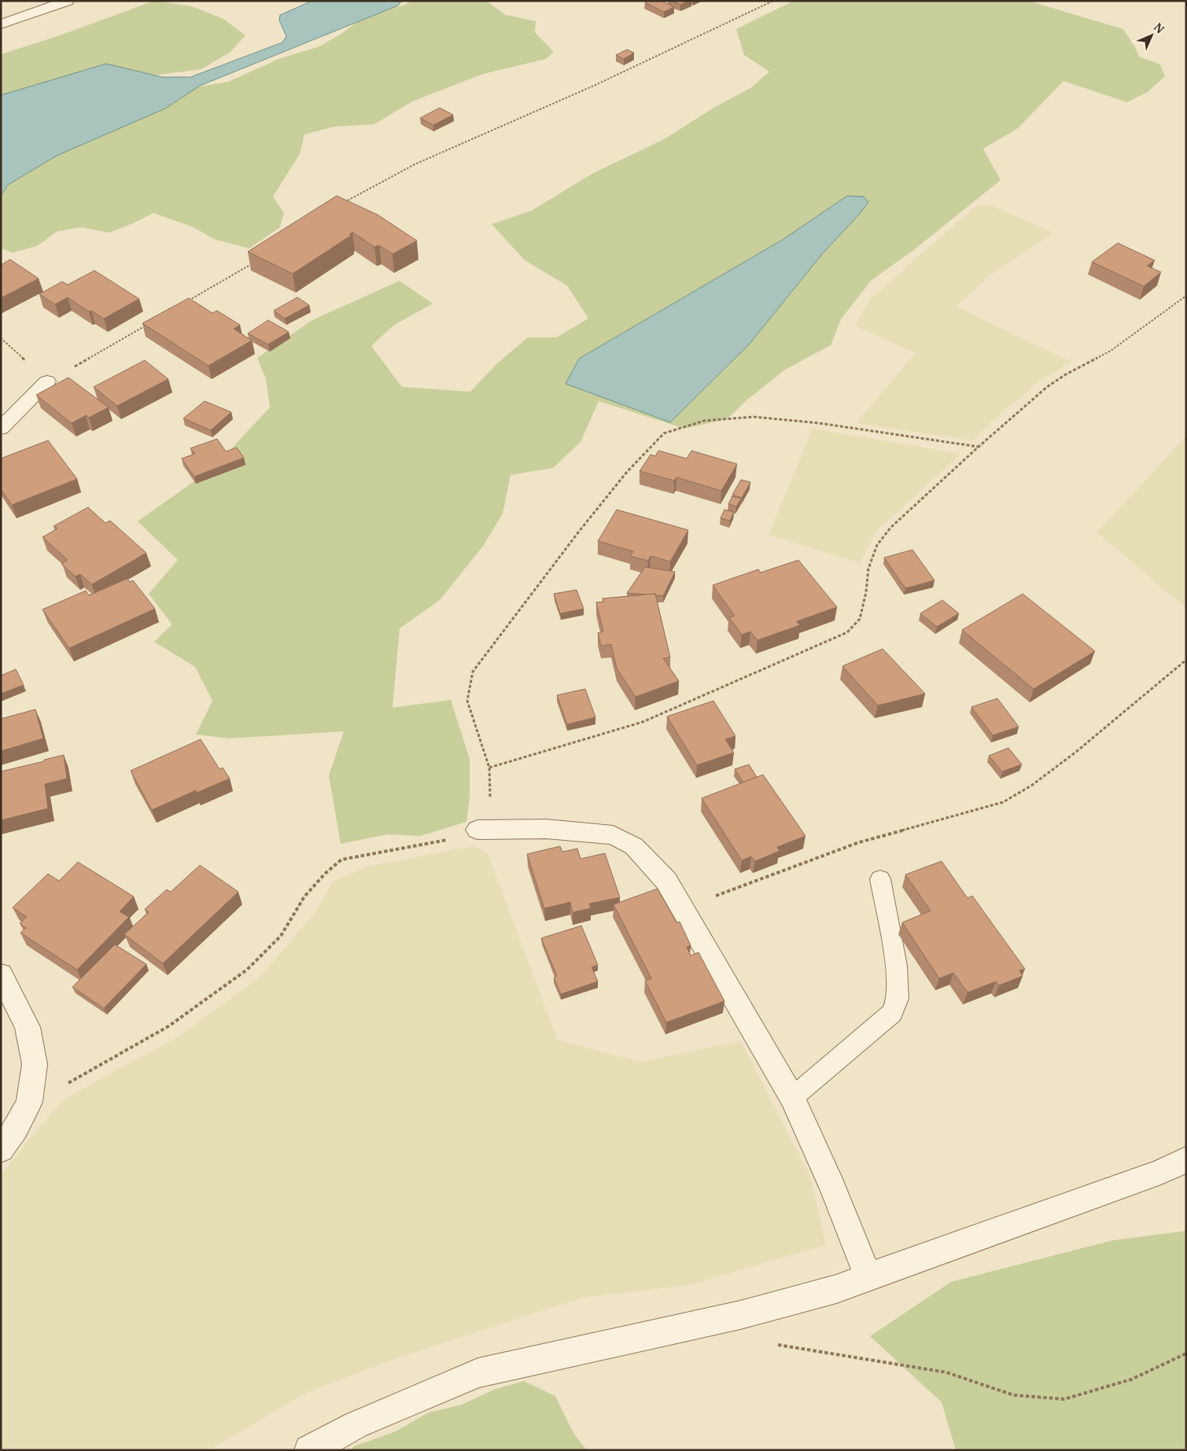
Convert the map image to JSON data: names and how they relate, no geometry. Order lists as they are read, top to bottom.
{
  "north": "top right"
}
